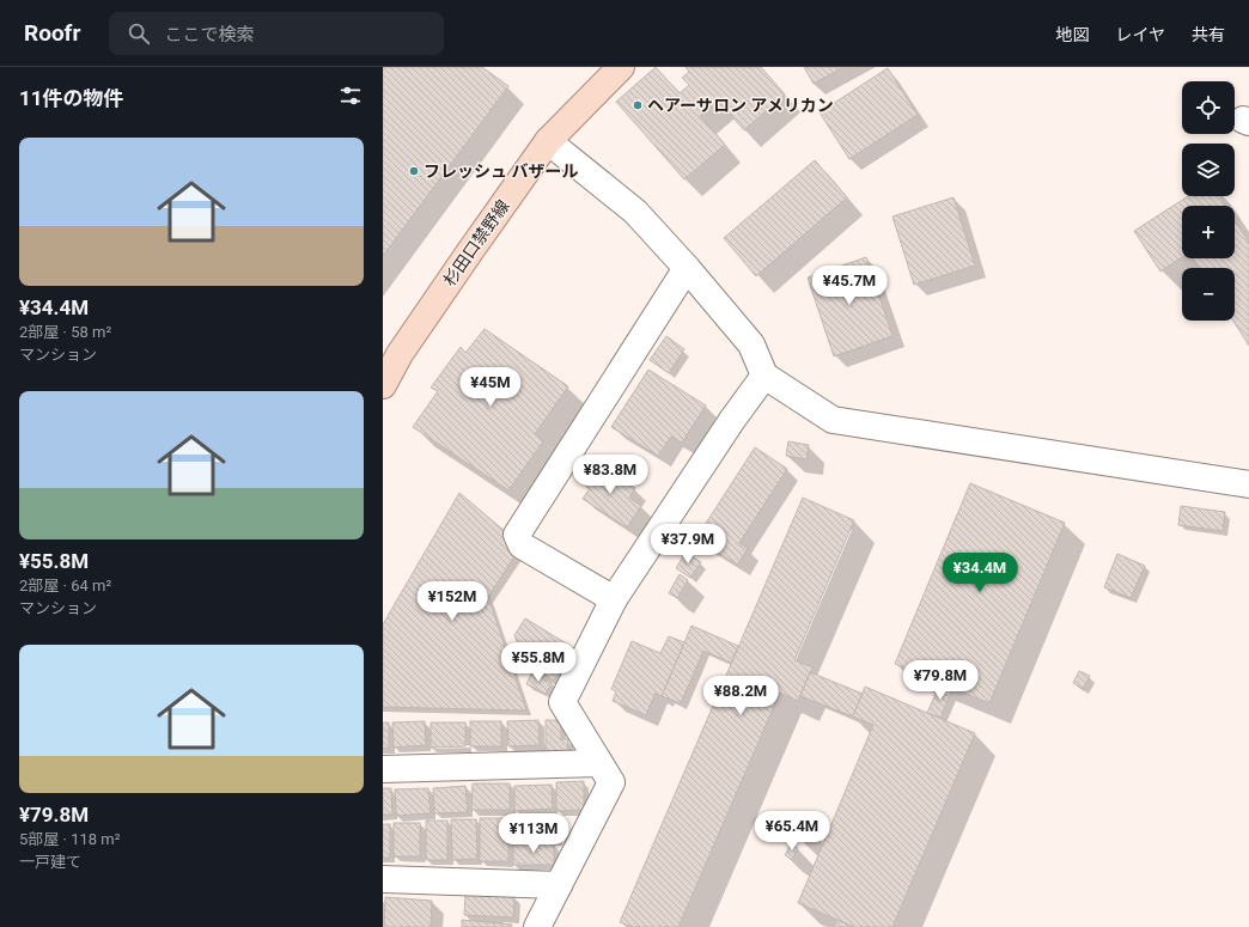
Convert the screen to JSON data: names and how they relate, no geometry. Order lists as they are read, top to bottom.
{
  "streets": {
    "main road": ["杉田口禁野線"]
  },
  "places": ["ヘアーサロン アメリカン", "フレッシュ バザール"],
  "page": {
    "header": "Roofr",
    "search": "ここで検索",
    "nav": ["地図", "レイヤ", "共有"],
    "heading": "11件の物件",
    "map_buttons": ["+", "−"],
    "list": [
      {
        "name": "¥34.4M",
        "note": "2部屋 · 58 m² · マンション"
      },
      {
        "name": "¥55.8M",
        "note": "2部屋 · 64 m² · マンション"
      },
      {
        "name": "¥79.8M",
        "note": "5部屋 · 118 m² · 一戸建て"
      }
    ],
    "price": [
      "¥45.7M",
      "¥45M",
      "¥83.8M",
      "¥37.9M",
      "¥34.4M",
      "¥152M",
      "¥55.8M",
      "¥79.8M",
      "¥88.2M",
      "¥65.4M",
      "¥113M"
    ]
  }
}
